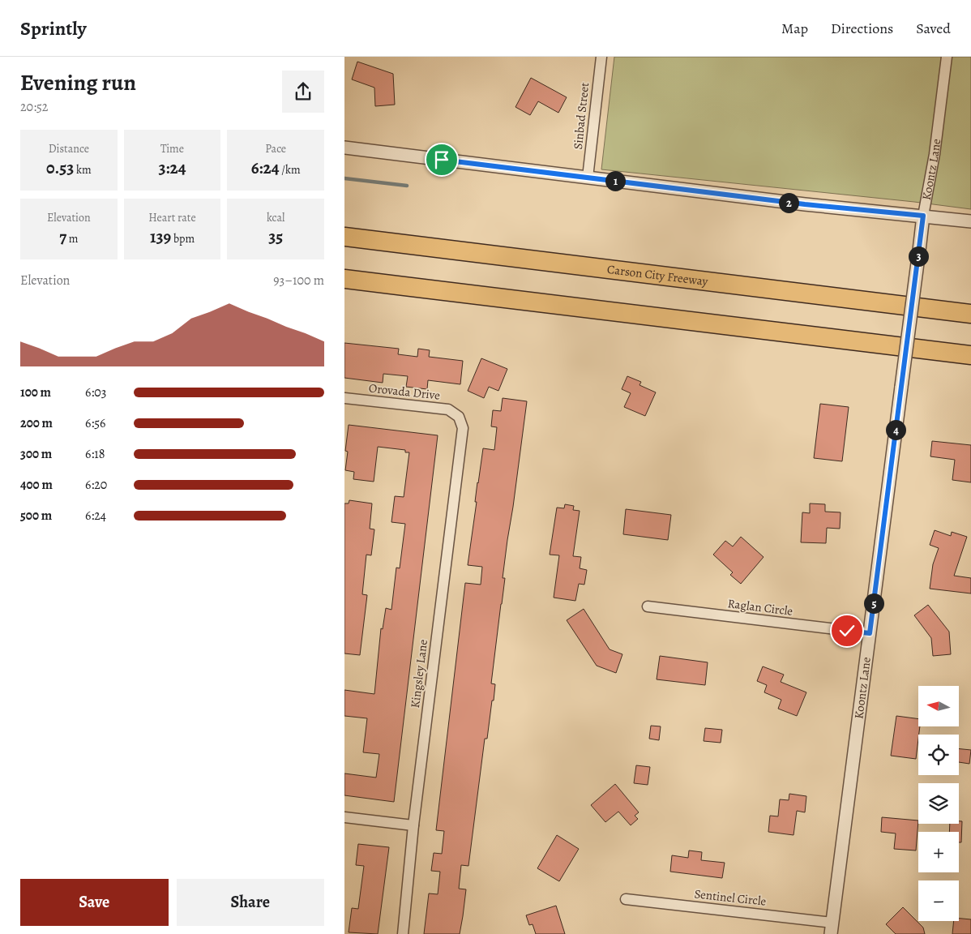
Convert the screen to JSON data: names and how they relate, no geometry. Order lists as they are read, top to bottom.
{
  "streets": {
    "highway": ["Carson City Freeway"],
    "street": [
      "Sinbad Street",
      "Koontz Lane",
      "Orovada Drive",
      "Raglan Circle",
      "Kingsley Lane",
      "Sentinel Circle"
    ]
  },
  "crossings": [
    ["Koontz Lane", "Raglan Circle"],
    ["Koontz Lane", "Sentinel Circle"],
    ["Orovada Drive", "Kingsley Lane"]
  ],
  "north": "left",
  "page": {
    "header": "Sprintly",
    "nav": ["Map", "Directions", "Saved"],
    "heading": ["Evening run", "20:52"],
    "stats": [
      ["Distance", "0.53 km"],
      ["Time", "3:24"],
      ["Pace", "6:24 /km"],
      ["Elevation", "7 m"],
      ["Heart rate", "139 bpm"],
      ["kcal", "35"]
    ],
    "pins": [
      "1",
      "2",
      "3",
      "4",
      "5"
    ],
    "chart": ["Elevation", "93–100 m"],
    "list": [
      {
        "name": "100 m",
        "note": "6:03"
      },
      {
        "name": "200 m",
        "note": "6:56"
      },
      {
        "name": "300 m",
        "note": "6:18"
      },
      {
        "name": "400 m",
        "note": "6:20"
      },
      {
        "name": "500 m",
        "note": "6:24"
      }
    ],
    "map_buttons": ["+", "−"],
    "buttons": ["Save", "Share"]
  }
}
